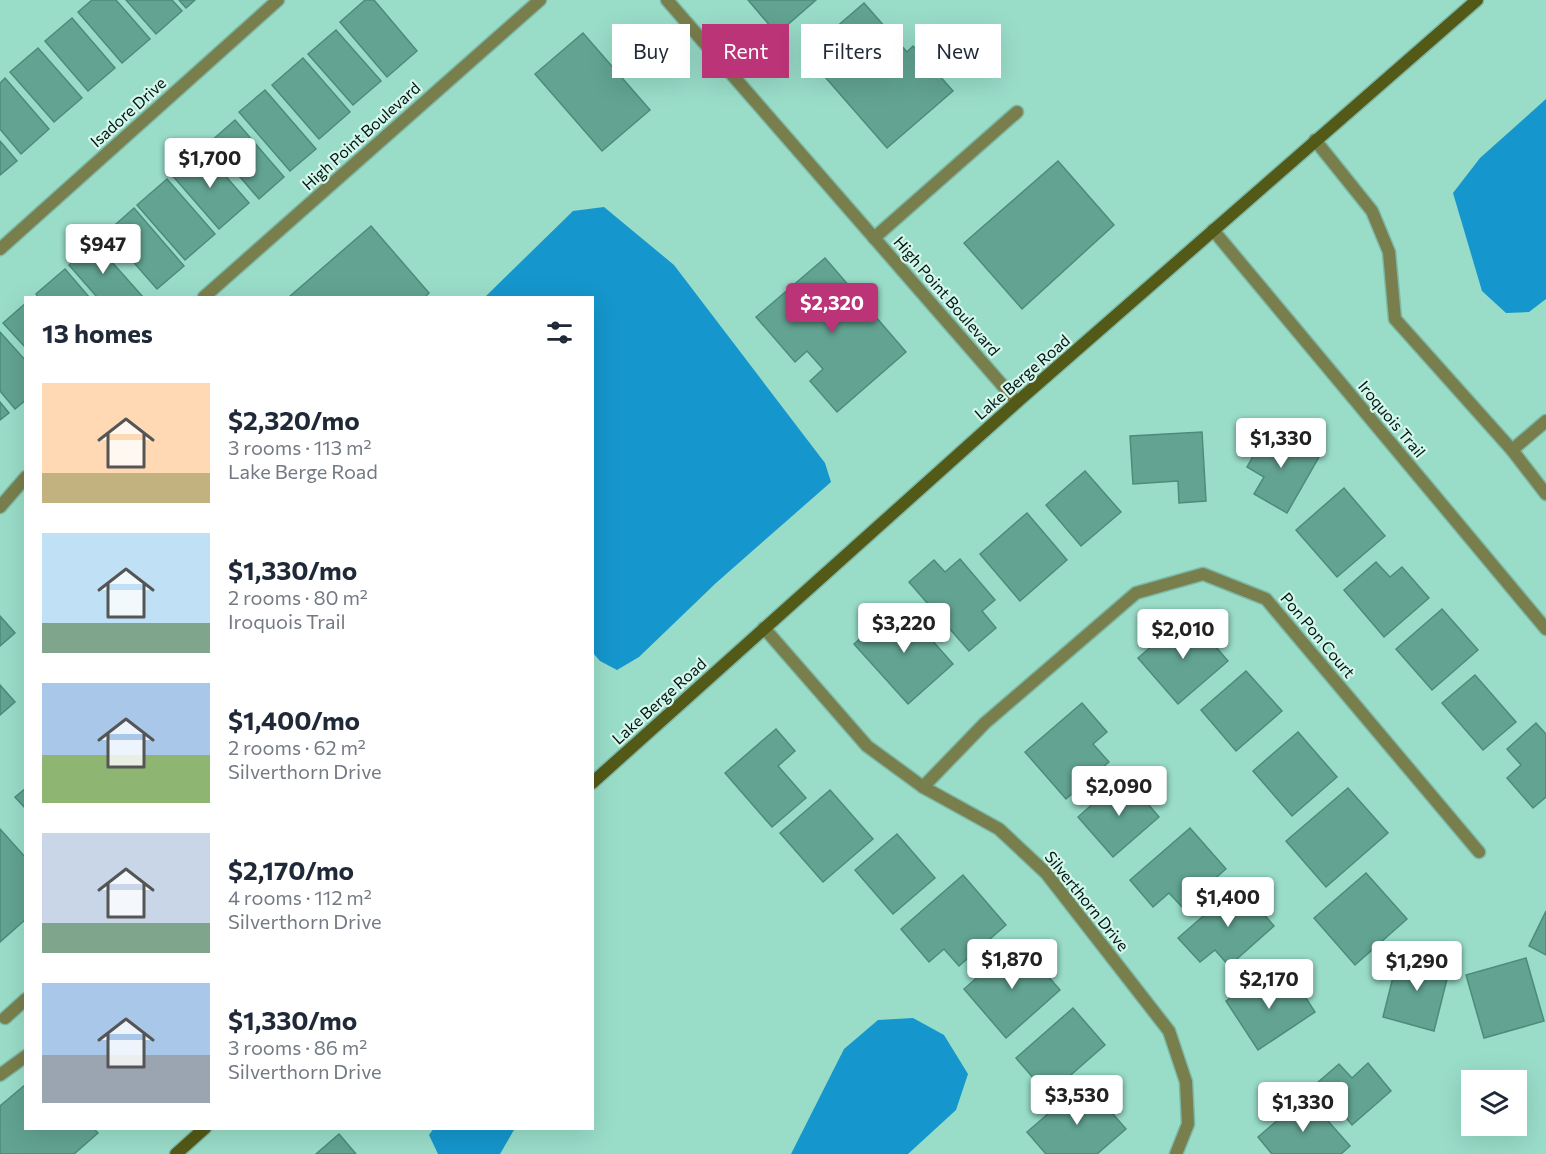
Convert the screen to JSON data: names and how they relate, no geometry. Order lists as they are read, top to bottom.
{
  "streets": {
    "street": [
      "Isadore Drive",
      "High Point Boulevard",
      "Lake Berge Road",
      "Iroquois Trail",
      "Pon Pon Court",
      "Silverthorn Drive"
    ]
  },
  "crossings": [
    ["High Point Boulevard", "Lake Berge Road"],
    ["Lake Berge Road", "Iroquois Trail"],
    ["Lake Berge Road", "Silverthorn Drive"],
    ["Pon Pon Court", "Silverthorn Drive"]
  ],
  "page": {
    "chip": [
      "Buy",
      "Rent",
      "Filters",
      "New"
    ],
    "price": [
      "$1,700",
      "$947",
      "$2,320",
      "$1,330",
      "$3,220",
      "$2,010",
      "$2,090",
      "$1,400",
      "$1,870",
      "$1,290",
      "$2,170",
      "$3,530",
      "$1,330"
    ],
    "heading": "13 homes",
    "list": [
      {
        "name": "$2,320/mo",
        "note": "3 rooms · 113 m² · Lake Berge Road"
      },
      {
        "name": "$1,330/mo",
        "note": "2 rooms · 80 m² · Iroquois Trail"
      },
      {
        "name": "$1,400/mo",
        "note": "2 rooms · 62 m² · Silverthorn Drive"
      },
      {
        "name": "$2,170/mo",
        "note": "4 rooms · 112 m² · Silverthorn Drive"
      },
      {
        "name": "$1,330/mo",
        "note": "3 rooms · 86 m² · Silverthorn Drive"
      }
    ]
  }
}
